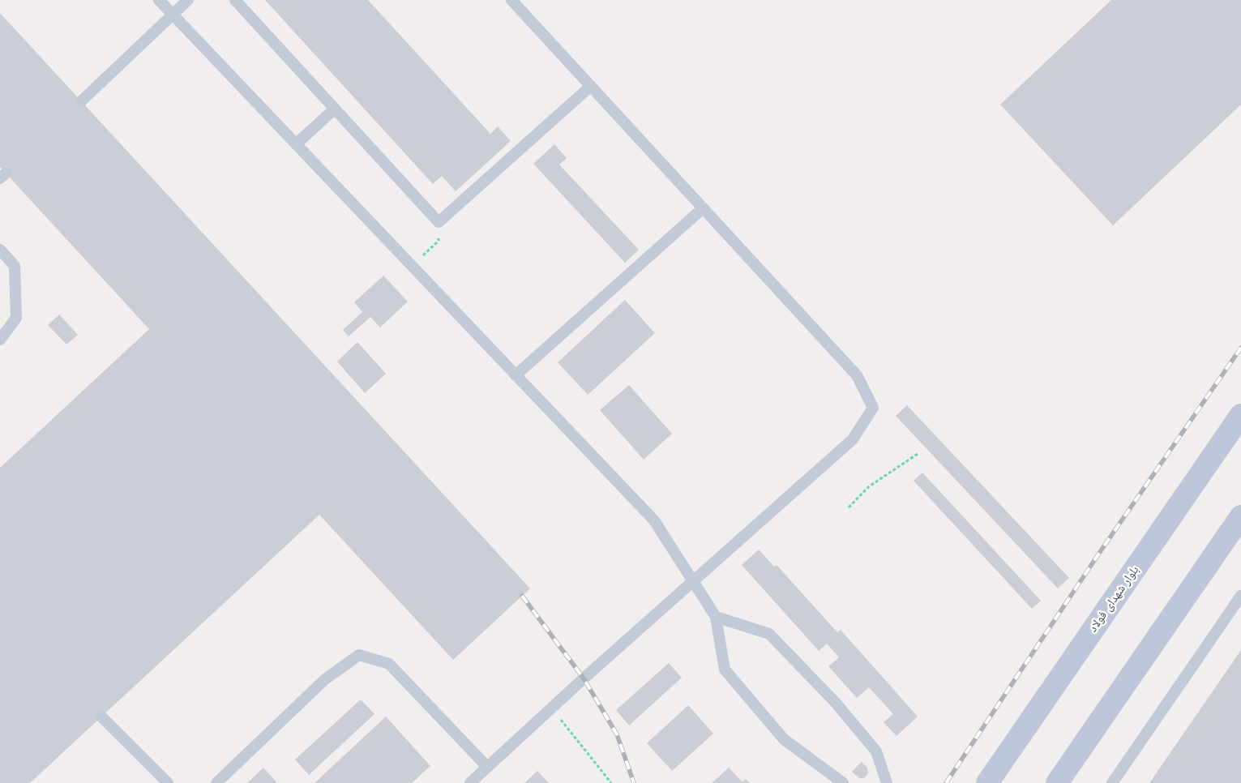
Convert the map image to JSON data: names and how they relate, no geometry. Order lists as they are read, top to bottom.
{
  "streets": {
    "street": ["بلوار شهدای فولاد"]
  }
}
